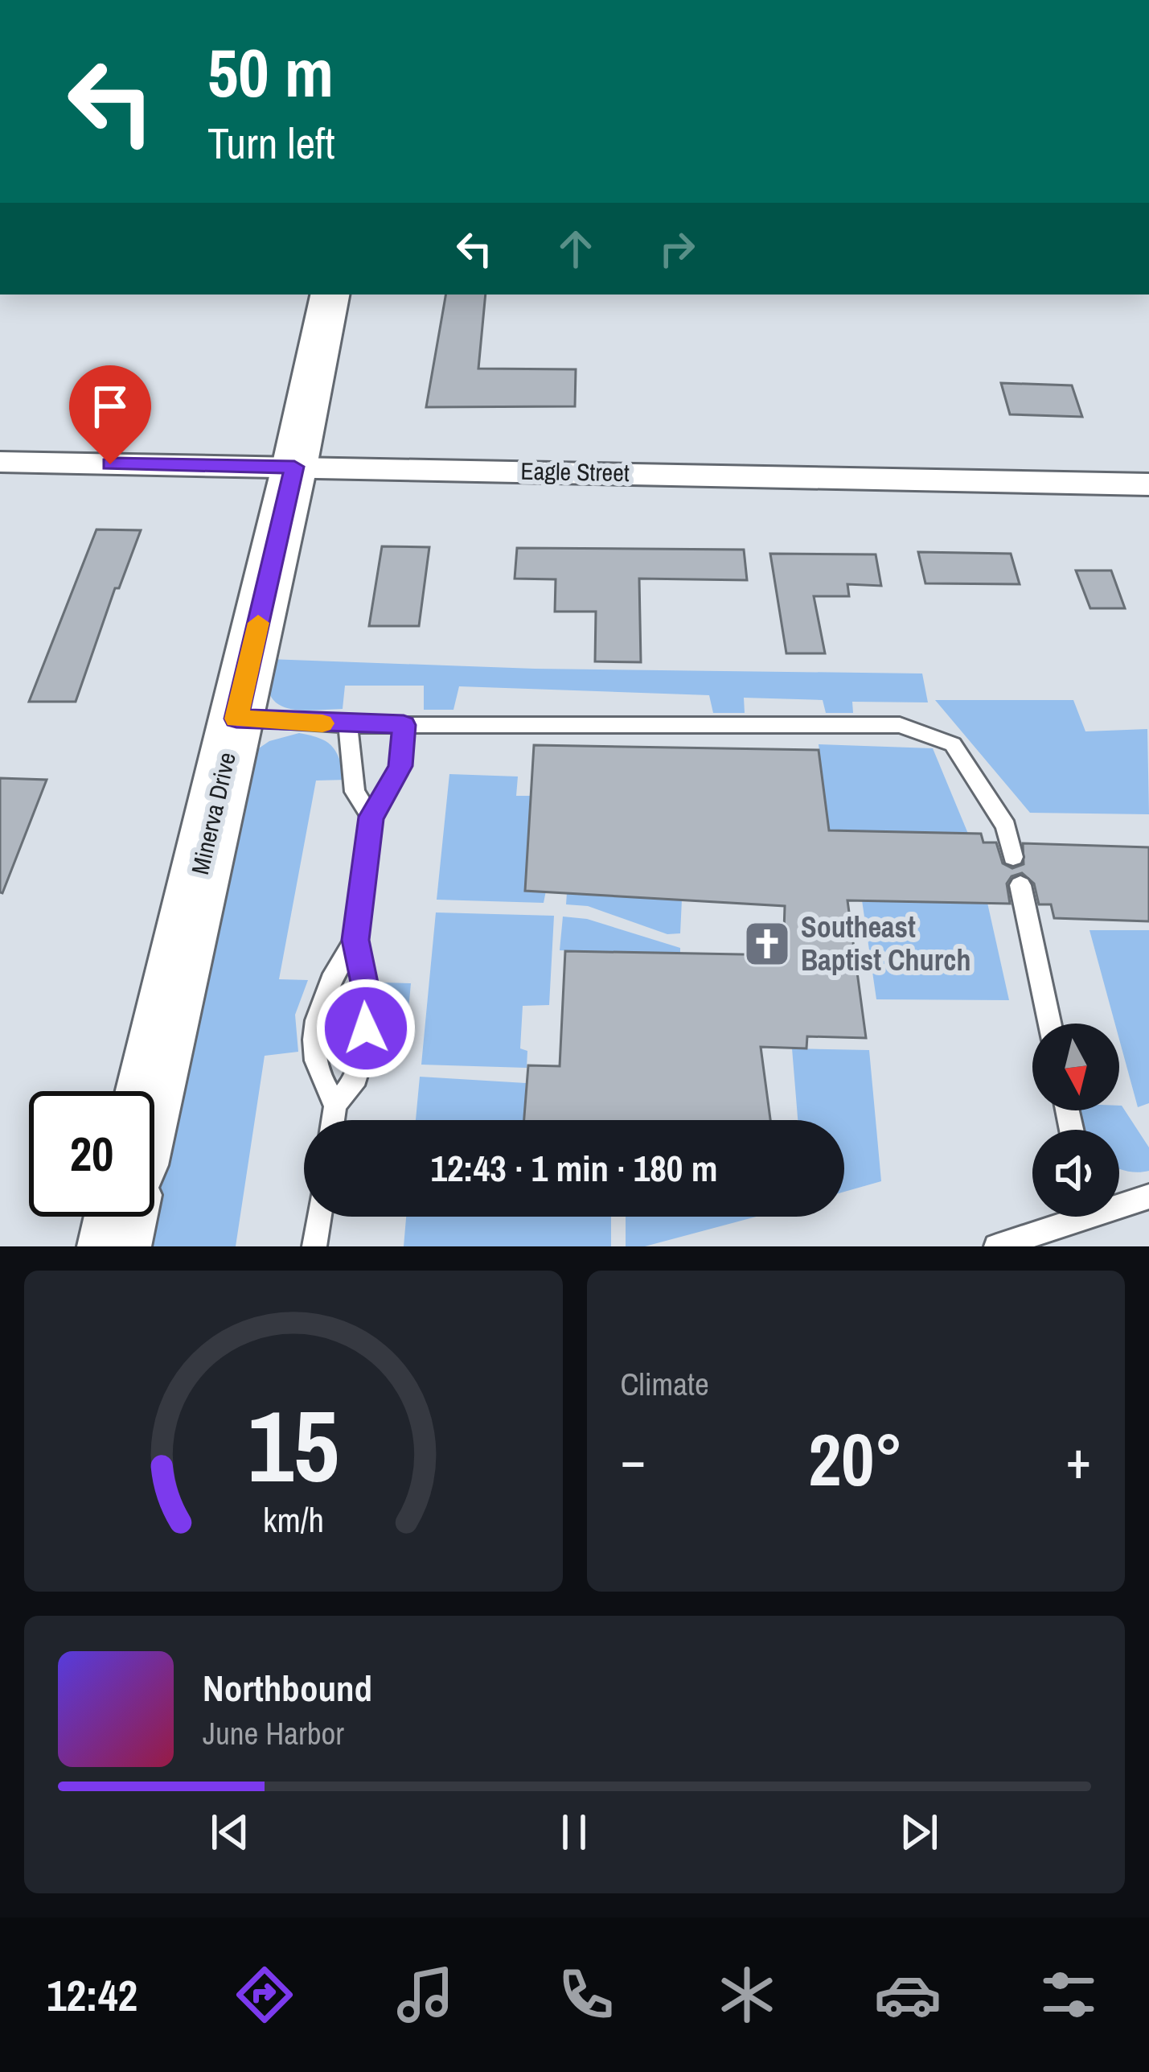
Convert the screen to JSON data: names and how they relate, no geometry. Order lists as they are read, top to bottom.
{
  "streets": {
    "street": ["Eagle Street", "Minerva Drive"]
  },
  "crossings": [
    ["Eagle Street", "Minerva Drive"]
  ],
  "places": {
    "church": ["Southeast Baptist Church"]
  },
  "north": "bottom",
  "page": {
    "turn": ["50 m", "Turn left"],
    "limit": "20",
    "trip": "12:43 · 1 min · 180 m",
    "tile": "Climate",
    "heat": ["−", "20°", "+"],
    "song": ["Northbound", "June Harbor"],
    "tabs": "12:42",
    "gauge": ["15", "km/h"]
  }
}
